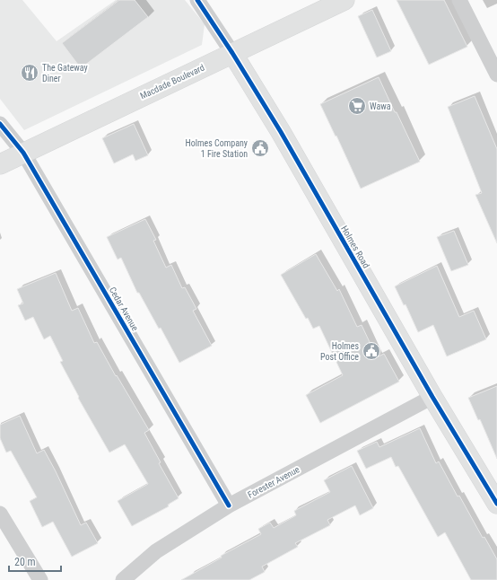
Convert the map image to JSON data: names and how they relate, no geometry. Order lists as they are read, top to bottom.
{
  "streets": {
    "street": [
      "Macdade Boulevard",
      "Holmes Road",
      "Cedar Avenue",
      "Forester Avenue"
    ]
  },
  "crossings": [
    ["Macdade Boulevard", "Holmes Road"],
    ["Macdade Boulevard", "Cedar Avenue"],
    ["Holmes Road", "Forester Avenue"],
    ["Cedar Avenue", "Forester Avenue"]
  ],
  "places": {
    "restaurant": ["The Gateway Diner"],
    "supermarket": ["Wawa"],
    "public building": ["Holmes Company 1 Fire Station", "Holmes Post Office"]
  },
  "scale_bar": "20 m"
}
